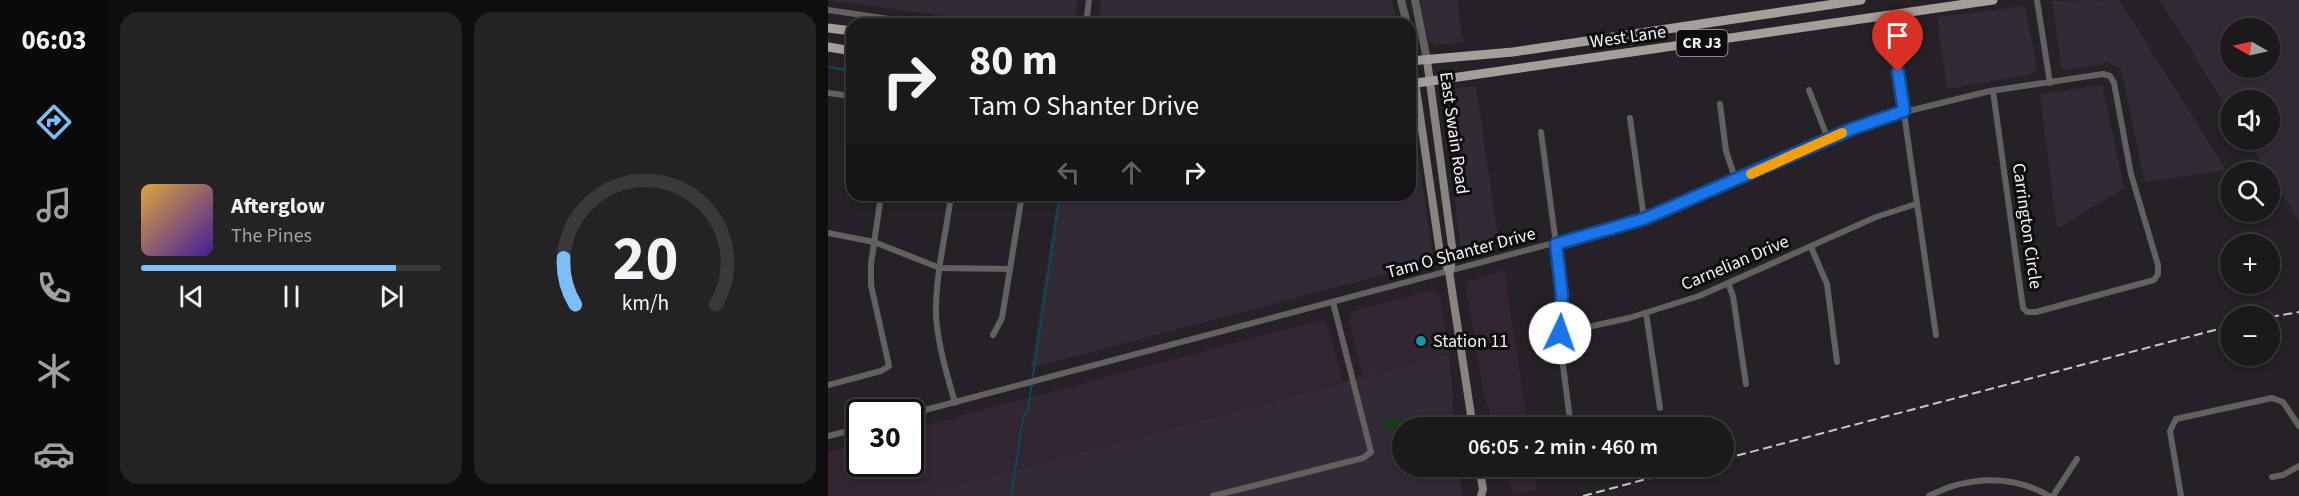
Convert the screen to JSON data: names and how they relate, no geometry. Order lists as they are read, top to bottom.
{
  "streets": {
    "main road": ["West Lane", "CR J3", "East Swain Road"],
    "street": ["Carrington Circle", "Tam O Shanter Drive", "Carnelian Drive"]
  },
  "crossings": [
    ["West Lane", "East Swain Road"],
    ["East Swain Road", "Tam O Shanter Drive"],
    ["Carrington Circle", "Tam O Shanter Drive"]
  ],
  "places": ["Station 11"],
  "north": "left",
  "page": {
    "tabs": "06:03",
    "map_buttons": ["+", "−"],
    "turn": ["80 m", "Tam O Shanter Drive"],
    "song": ["Afterglow", "The Pines"],
    "limit": "30",
    "trip": "06:05 · 2 min · 460 m",
    "gauge": ["20", "km/h"]
  }
}
